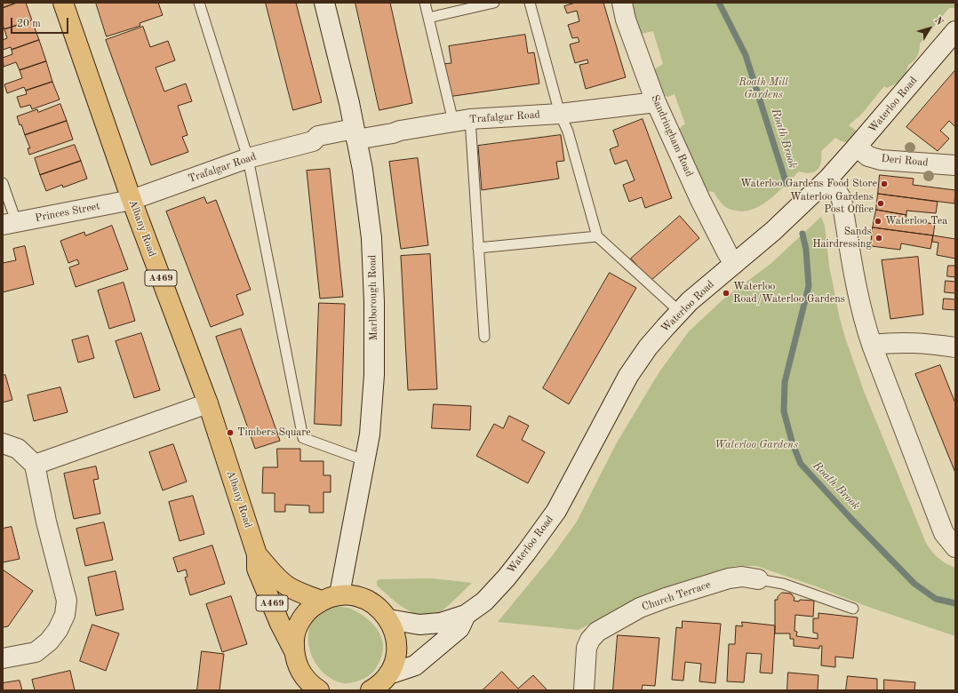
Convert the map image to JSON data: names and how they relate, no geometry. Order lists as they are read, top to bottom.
{
  "streets": {
    "main road": ["Albany Road", "A469"],
    "street": [
      "Waterloo Road",
      "Trafalgar Road",
      "Sandringham Road",
      "Deri Road",
      "Princes Street",
      "Marlborough Road",
      "Church Terrace"
    ]
  },
  "crossings": [
    ["Waterloo Road", "Sandringham Road"],
    ["Waterloo Road", "Deri Road"],
    ["Waterloo Road", "A469"],
    ["Trafalgar Road", "Sandringham Road"],
    ["Trafalgar Road", "Princes Street"],
    ["Trafalgar Road", "Albany Road"],
    ["Trafalgar Road", "Marlborough Road"],
    ["Princes Street", "Albany Road"],
    ["Albany Road", "A469"],
    ["A469", "Marlborough Road"]
  ],
  "water": ["Roath Brook"],
  "parks": ["Roath Mill Gardens", "Waterloo Gardens"],
  "places": [
    "Waterloo Gardens Food Store",
    "Waterloo Gardens Post Office",
    "Waterloo Tea",
    "Sands Hairdressing",
    "Waterloo Road/Waterloo Gardens",
    "Timbers Square"
  ],
  "scale_bar": "20 m",
  "north": "top right"
}
